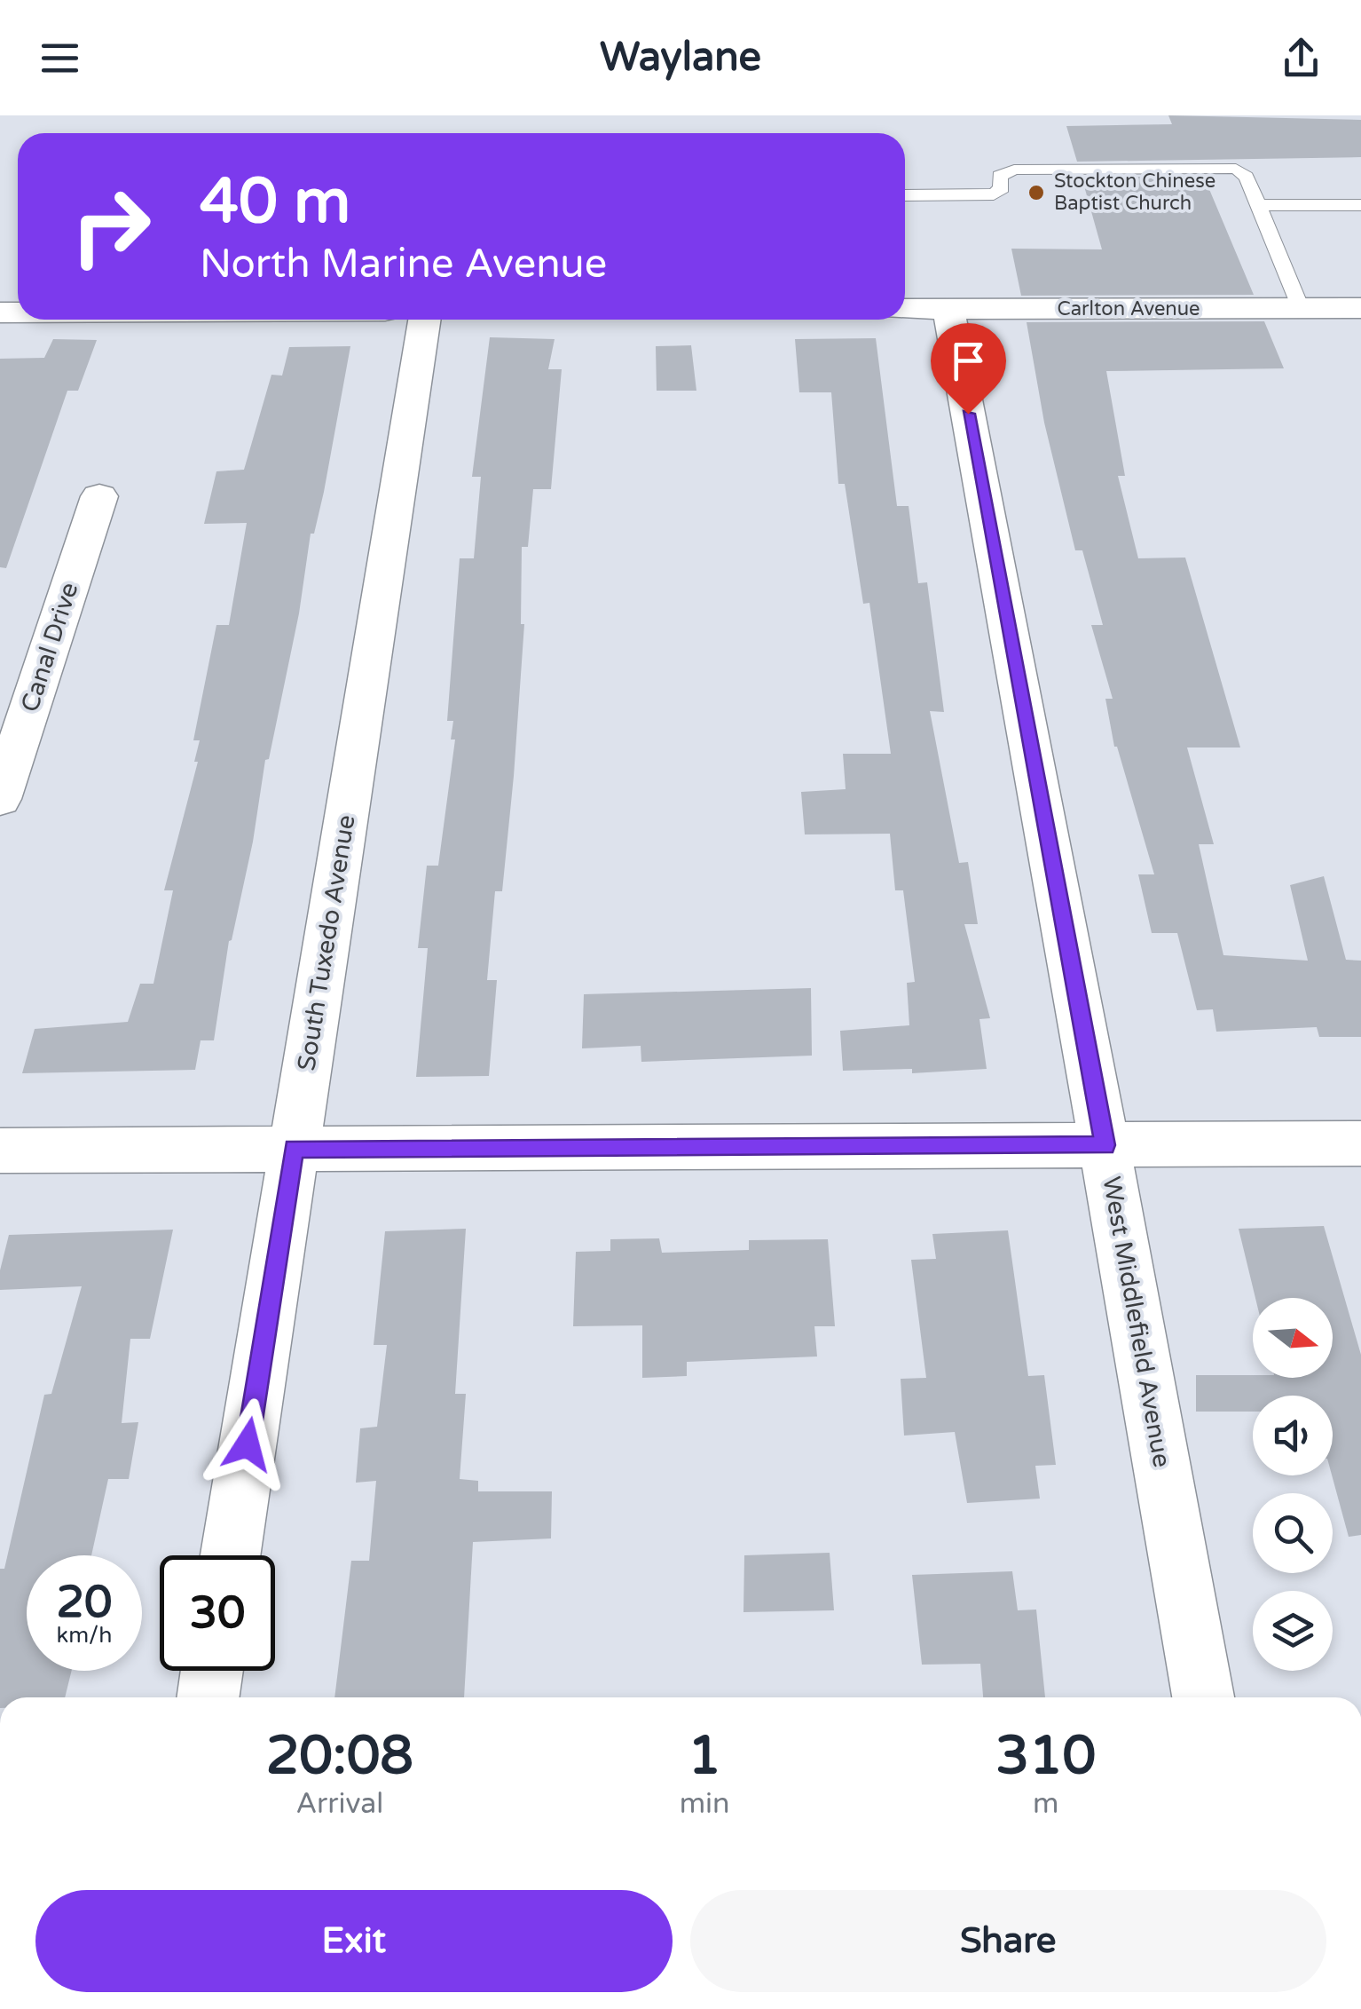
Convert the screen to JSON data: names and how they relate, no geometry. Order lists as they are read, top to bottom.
{
  "streets": {
    "street": [
      "Carlton Avenue",
      "Canal Drive",
      "South Tuxedo Avenue",
      "West Middlefield Avenue"
    ]
  },
  "crossings": [
    ["Carlton Avenue", "West Middlefield Avenue"]
  ],
  "places": ["Stockton Chinese Baptist Church"],
  "north": "right",
  "page": {
    "header": "Waylane",
    "turn": ["40 m", "North Marine Avenue"],
    "speed": "20 km/h",
    "limit": "30",
    "eta": [
      "20:08",
      "Arrival",
      "1",
      "min",
      "310",
      "m"
    ],
    "buttons": ["Exit", "Share"]
  }
}
